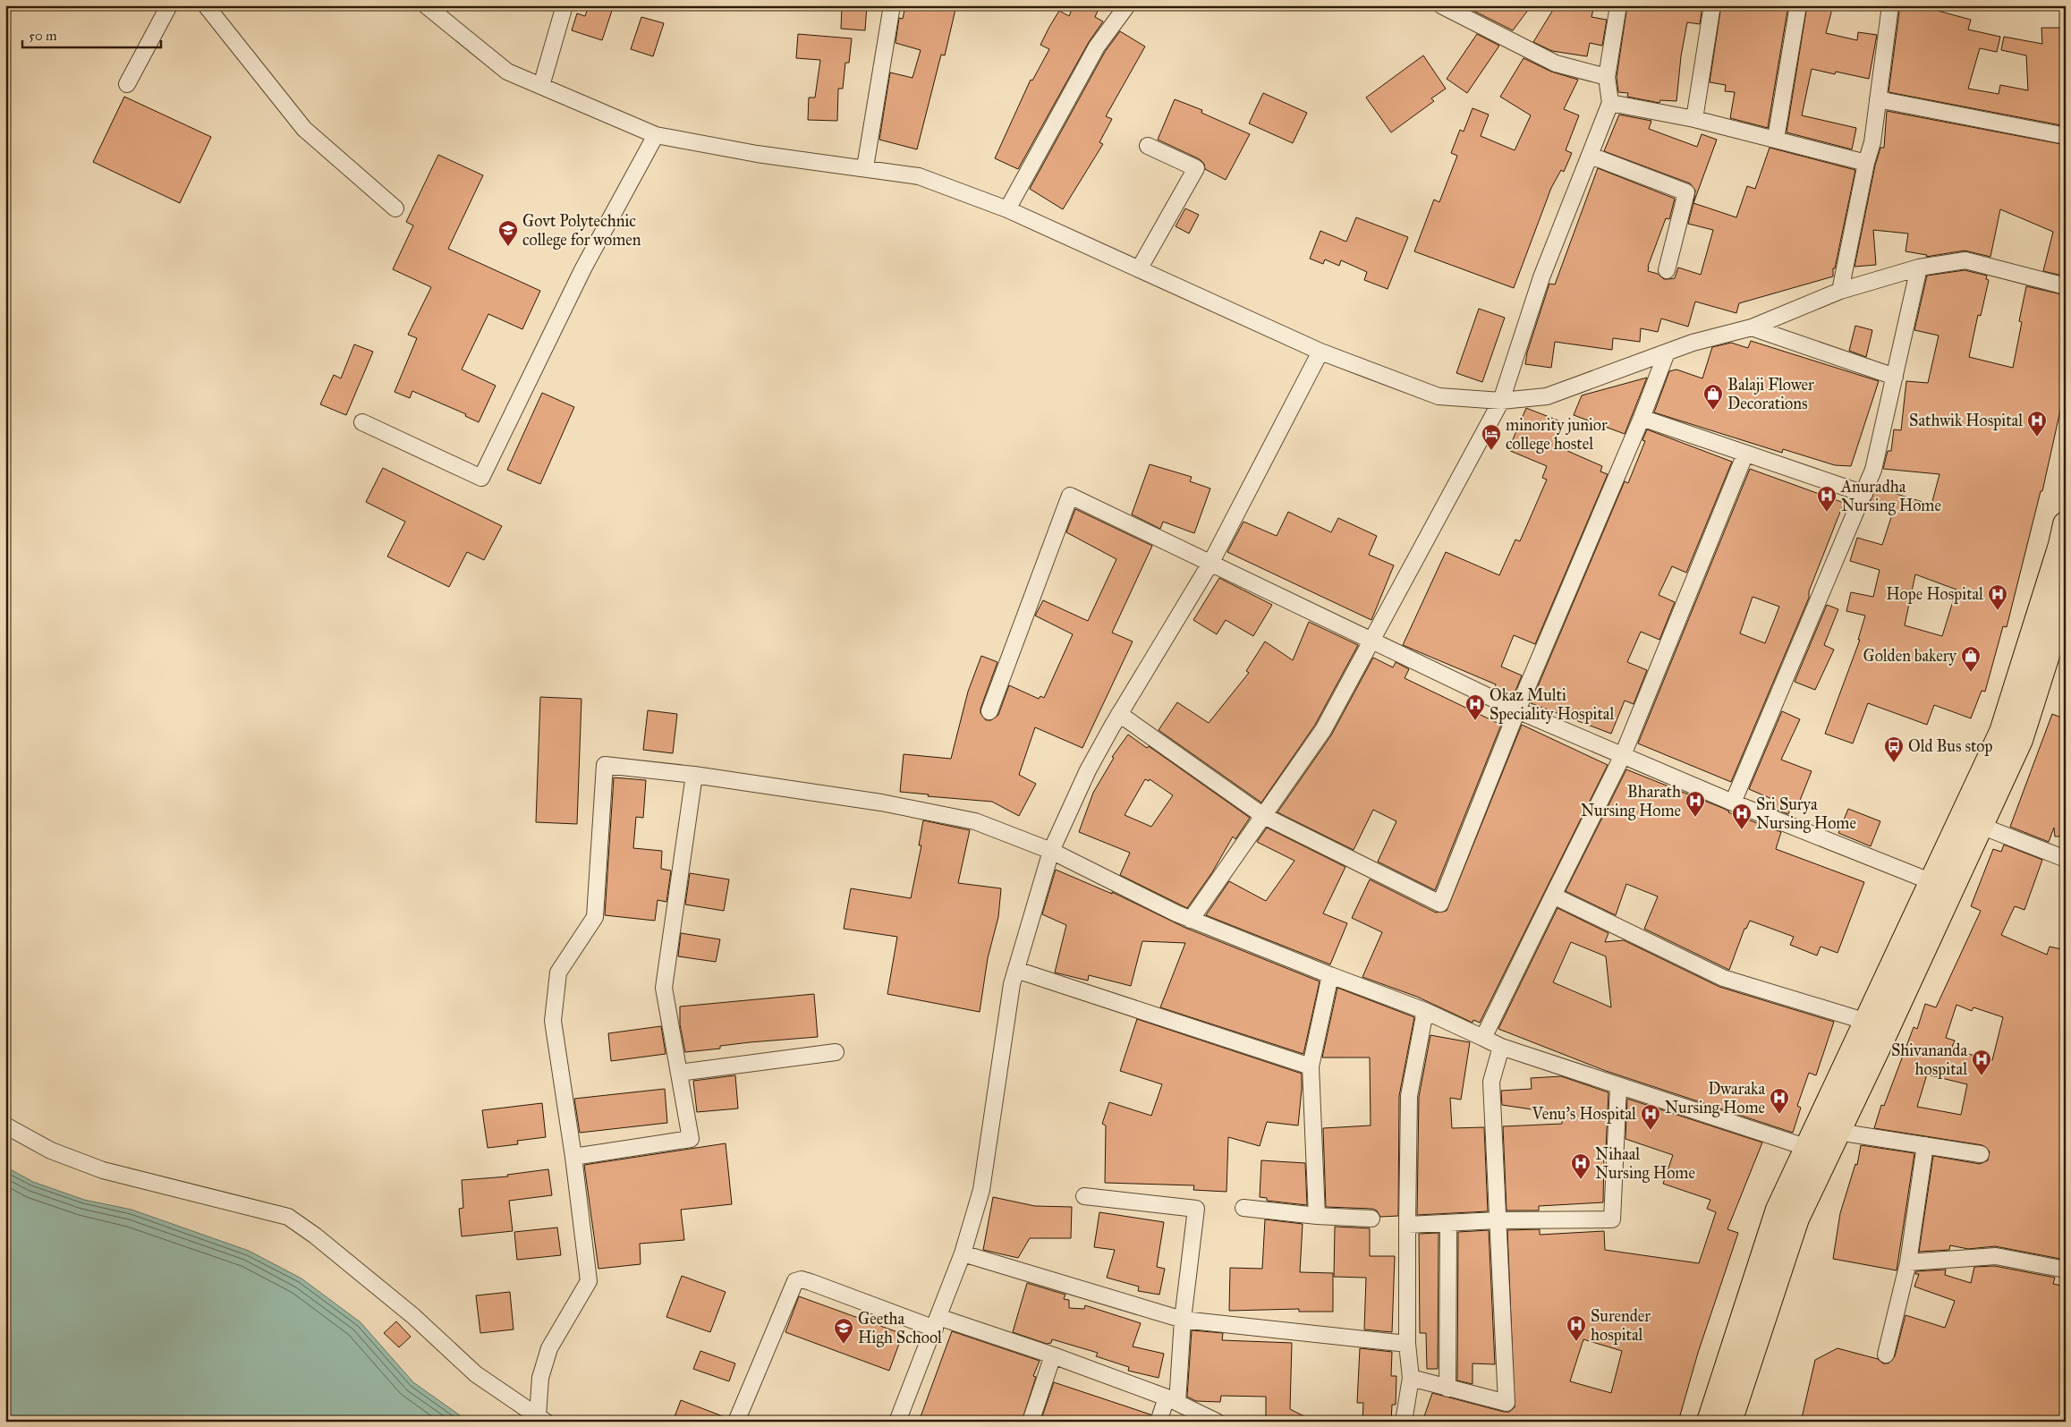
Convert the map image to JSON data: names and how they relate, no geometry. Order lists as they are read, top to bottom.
{
  "places": {
    "school or university": ["Govt Polytechnic college for women", "Geetha High School"],
    "shop": ["Balaji Flower Decorations", "Golden bakery"],
    "hospital": [
      "Sathwik Hospital",
      "Anuradha Nursing Home",
      "Hope Hospital",
      "Okaz Multi Speciality Hospital",
      "Bharath Nursing Home",
      "Sri Surya Nursing Home",
      "Shivananda hospital",
      "Dwaraka Nursing Home",
      "Venu's Hospital",
      "Nihaal Nursing Home",
      "Surender hospital"
    ],
    "hotel": ["minority junior college hostel"],
    "bus stop": ["Old Bus stop"]
  },
  "scale_bar": "50 m"
}
